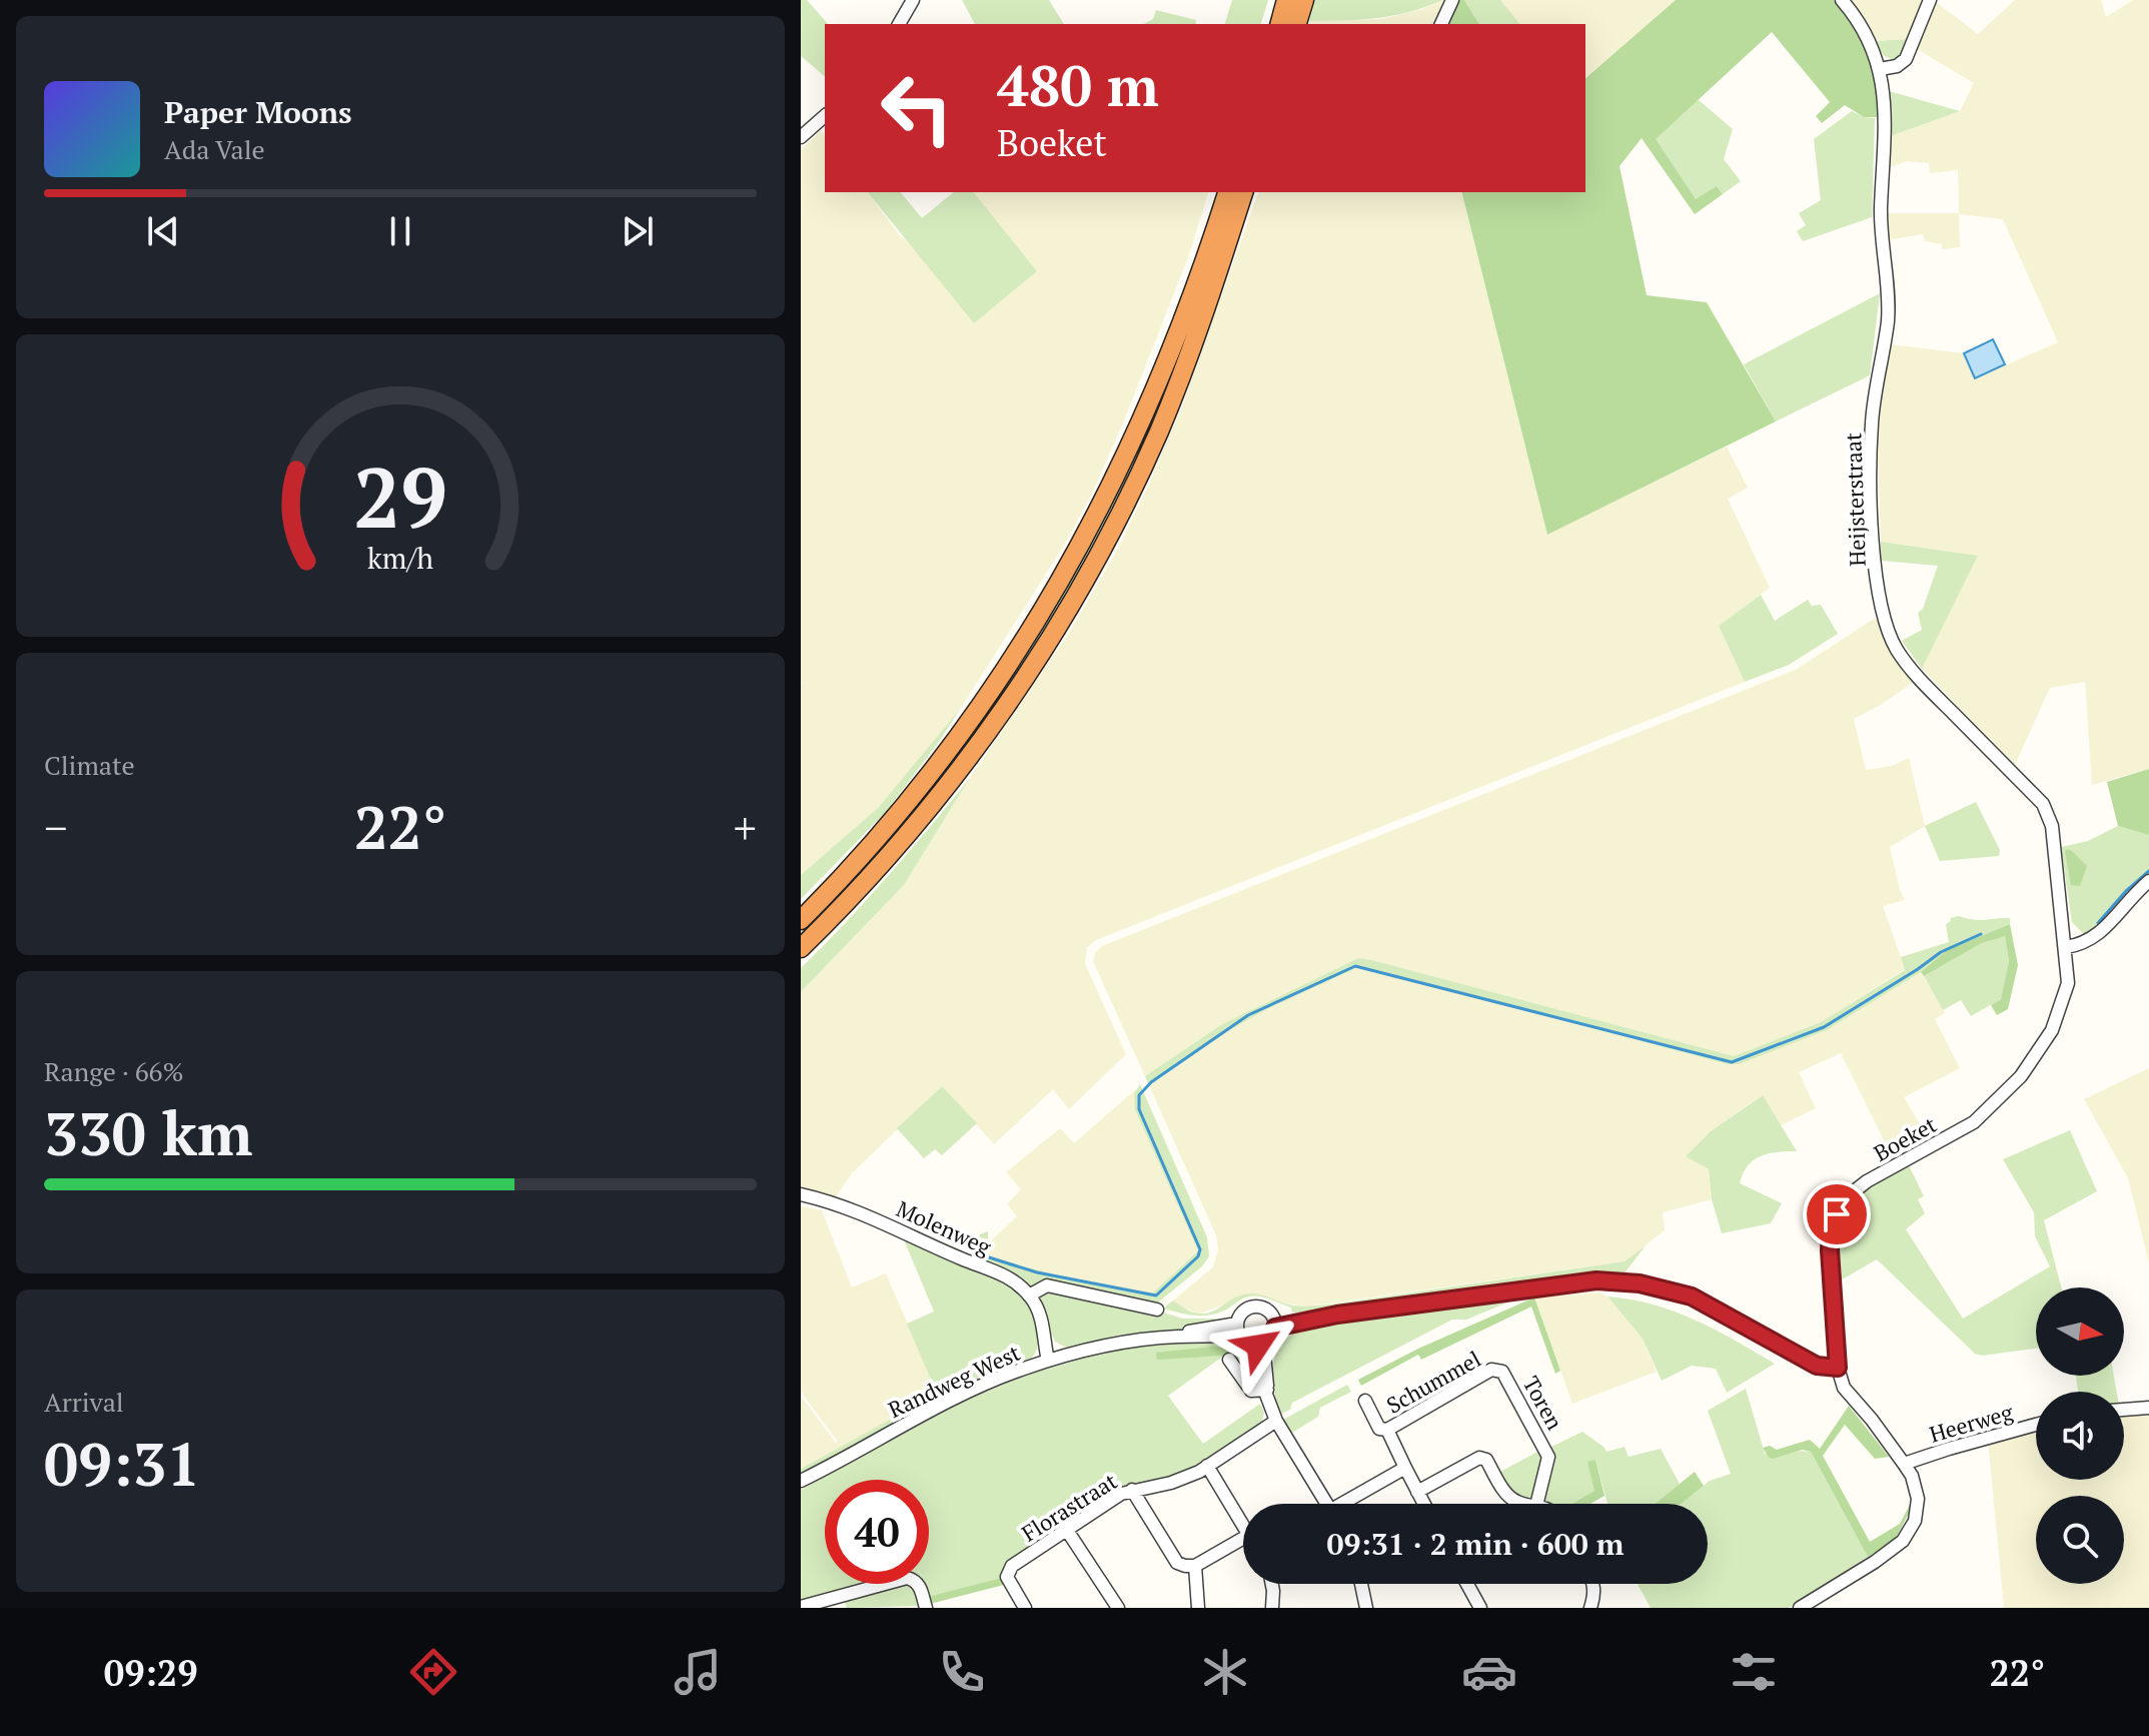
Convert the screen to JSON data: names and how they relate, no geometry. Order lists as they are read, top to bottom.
{
  "streets": {
    "street": [
      "Heijsterstraat",
      "Boeket",
      "Molenweg",
      "Randweg West",
      "Schummel",
      "Toren",
      "Heerweg",
      "Florastraat"
    ]
  },
  "crossings": [
    ["Heijsterstraat", "Boeket"],
    ["Boeket", "Heerweg"],
    ["Schummel", "Toren"]
  ],
  "north": "right",
  "page": {
    "turn": ["480 m", "Boeket"],
    "song": ["Paper Moons", "Ada Vale"],
    "tile": [
      "Climate",
      ["Range · 66%", "330 km"],
      ["Arrival", "09:31"]
    ],
    "heat": ["−", "22°", "+"],
    "limit": "40",
    "trip": "09:31 · 2 min · 600 m",
    "tabs": ["09:29", "22°"],
    "gauge": ["29", "km/h"]
  }
}
